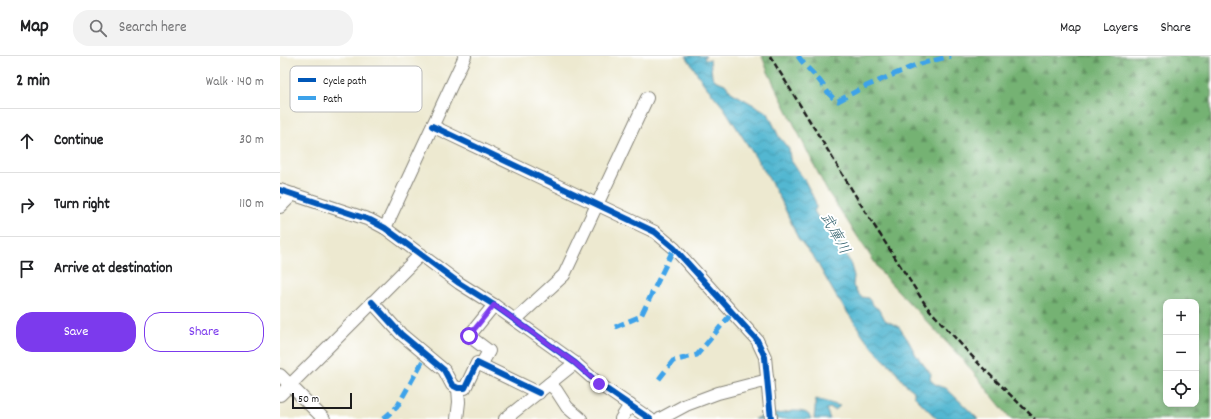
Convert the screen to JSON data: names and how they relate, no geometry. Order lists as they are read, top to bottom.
{
  "water": ["武庫川"],
  "legend": ["Cycle path", "Path"],
  "scale_bar": "50 m",
  "page": {
    "header": "Map",
    "search": "Search here",
    "nav": ["Map", "Layers", "Share"],
    "heading": ["2 min", "Walk · 140 m"],
    "list": [
      ["Continue", "30 m"],
      ["Turn right", "110 m"],
      "Arrive at destination"
    ],
    "map_buttons": ["+", "−"],
    "buttons": ["Save", "Share"],
    "scale": "50 m"
  }
}
